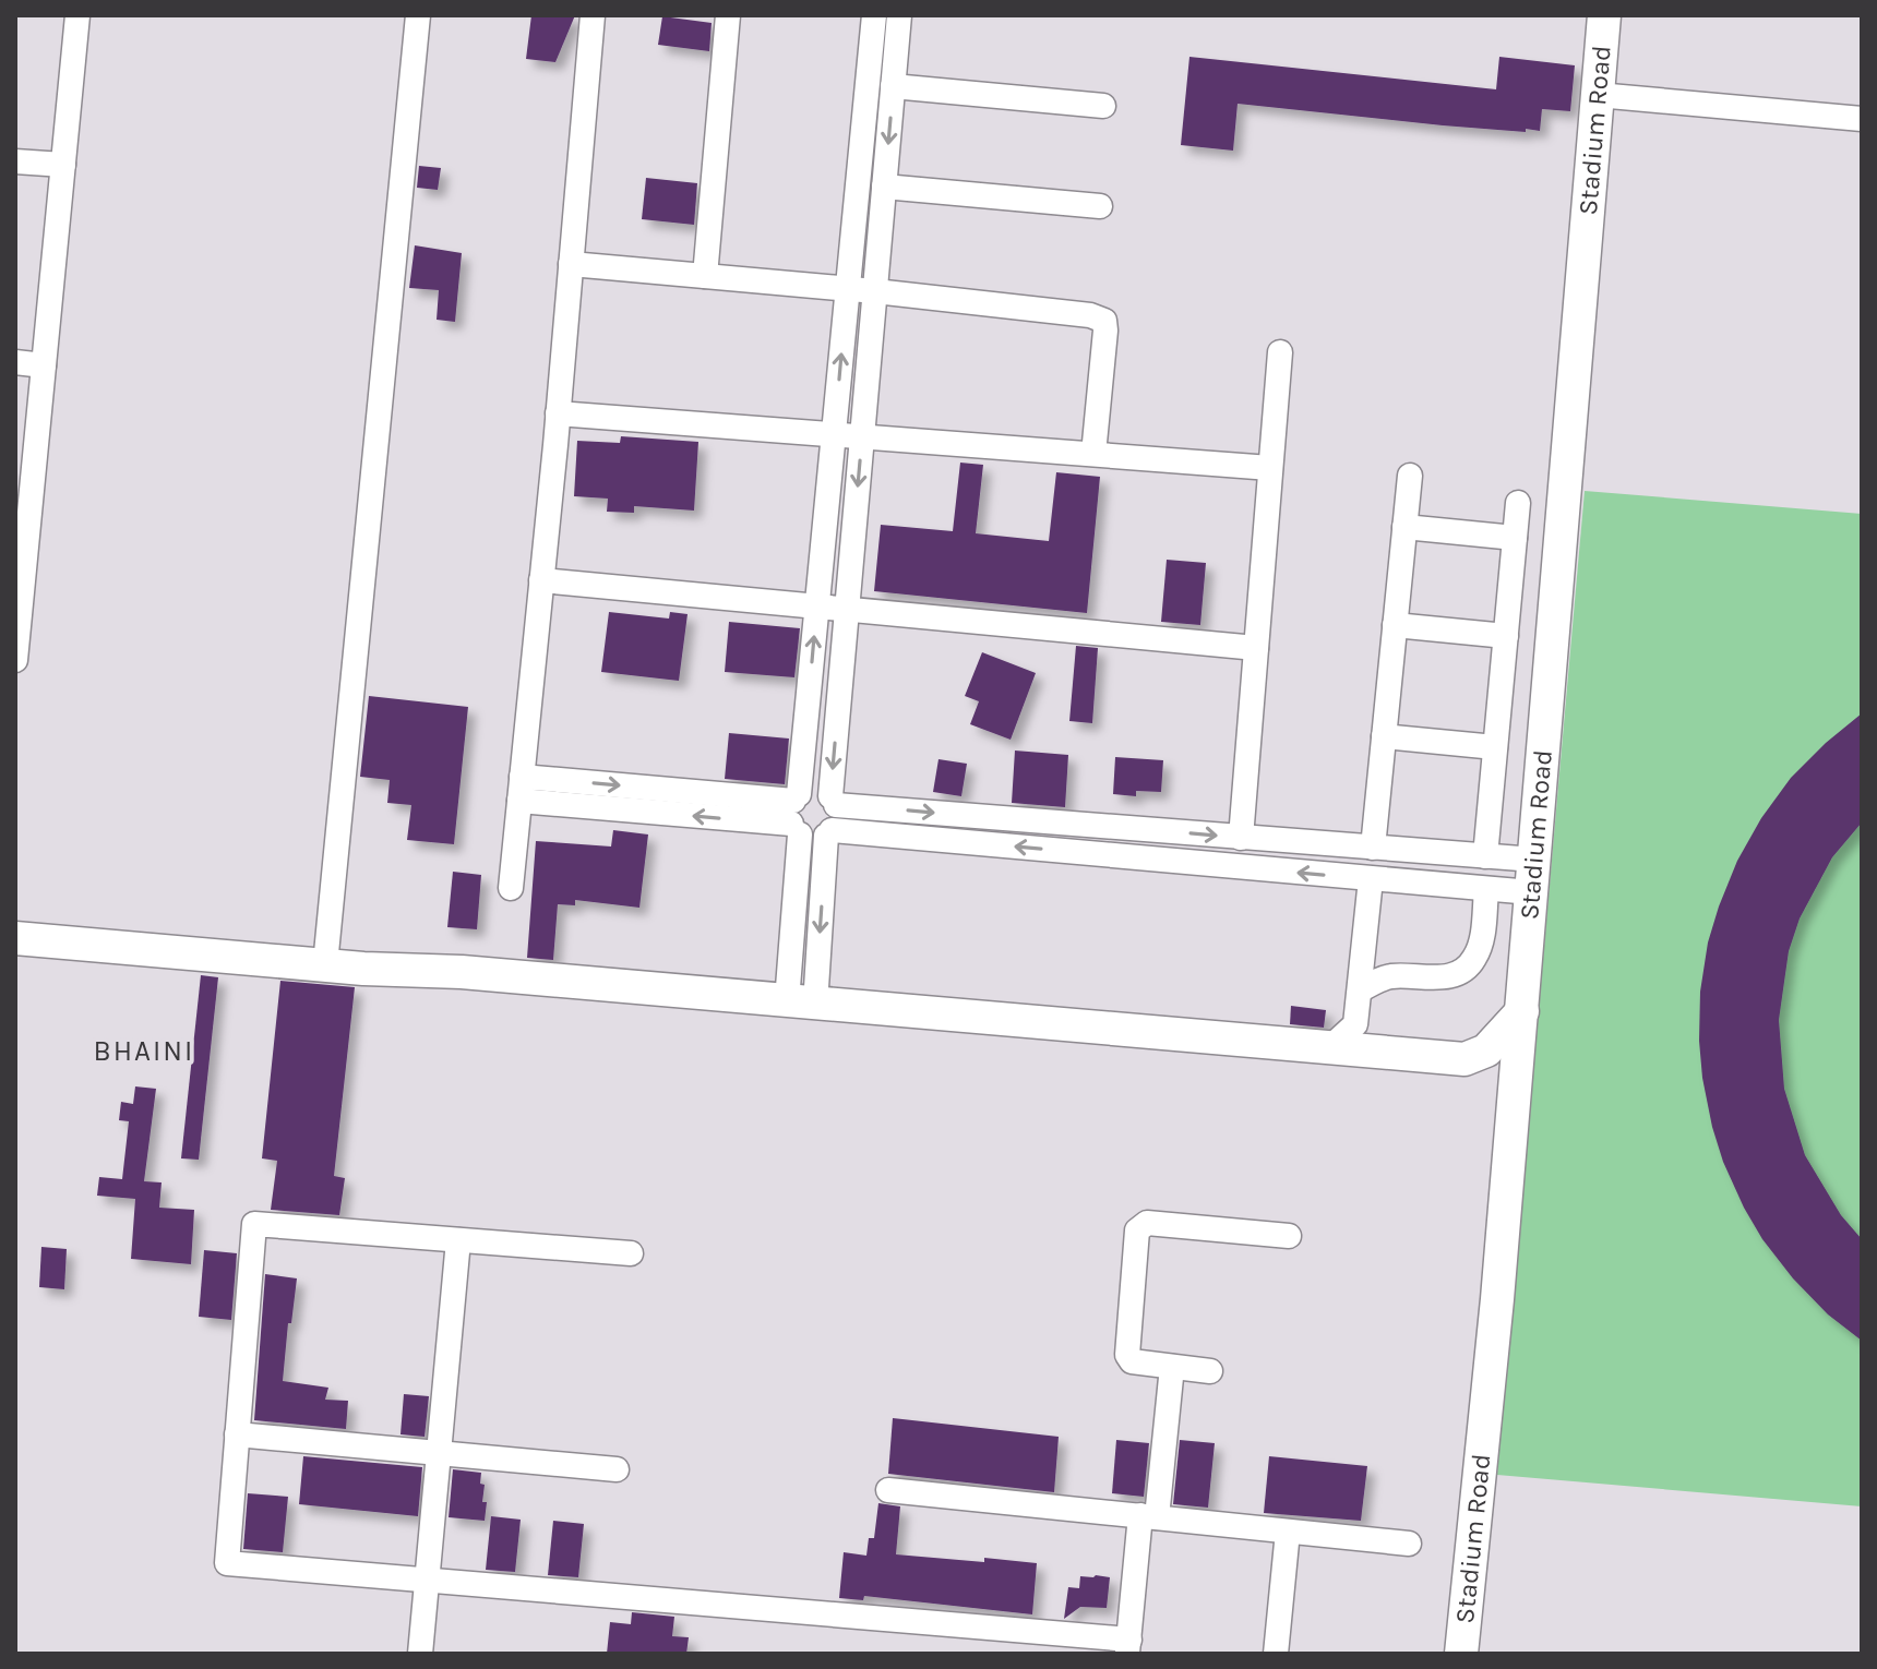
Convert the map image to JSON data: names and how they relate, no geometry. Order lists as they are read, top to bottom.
{
  "streets": {
    "main road": ["Stadium Road"]
  },
  "districts": ["BHAINI"]
}
